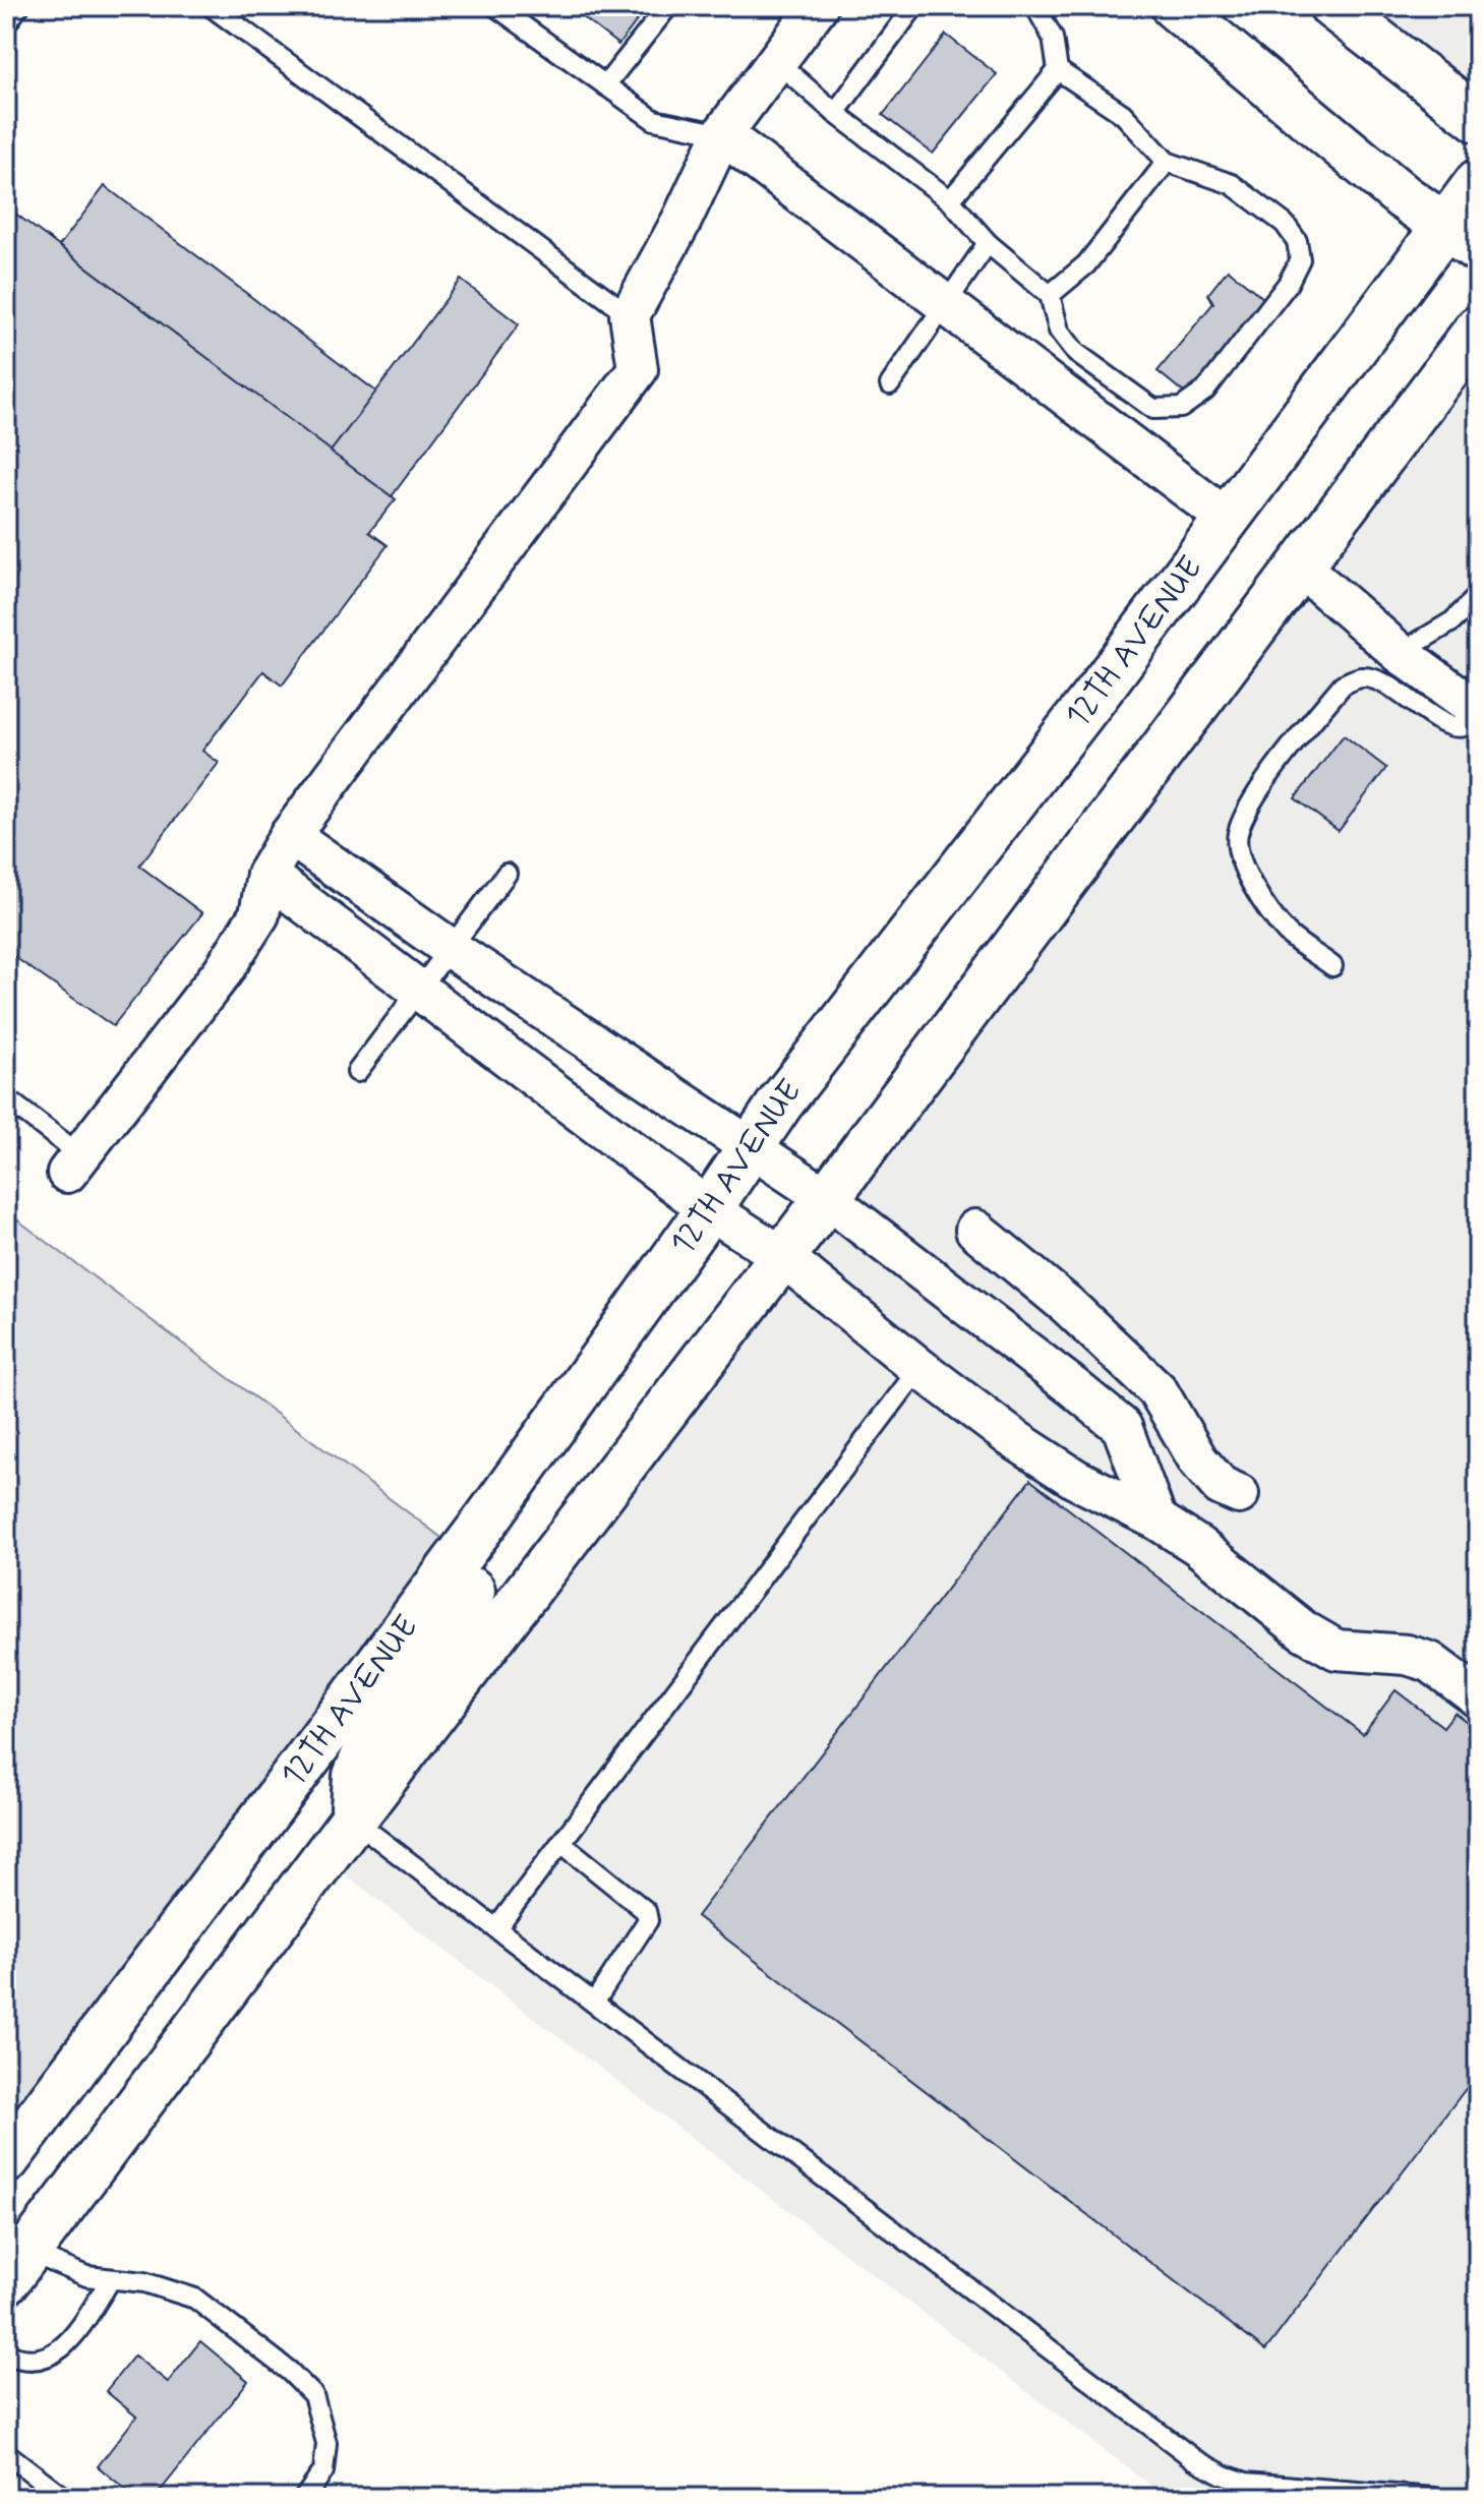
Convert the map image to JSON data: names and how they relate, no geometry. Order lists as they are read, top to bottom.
{
  "streets": {
    "main road": ["12TH AVENUE"]
  }
}
